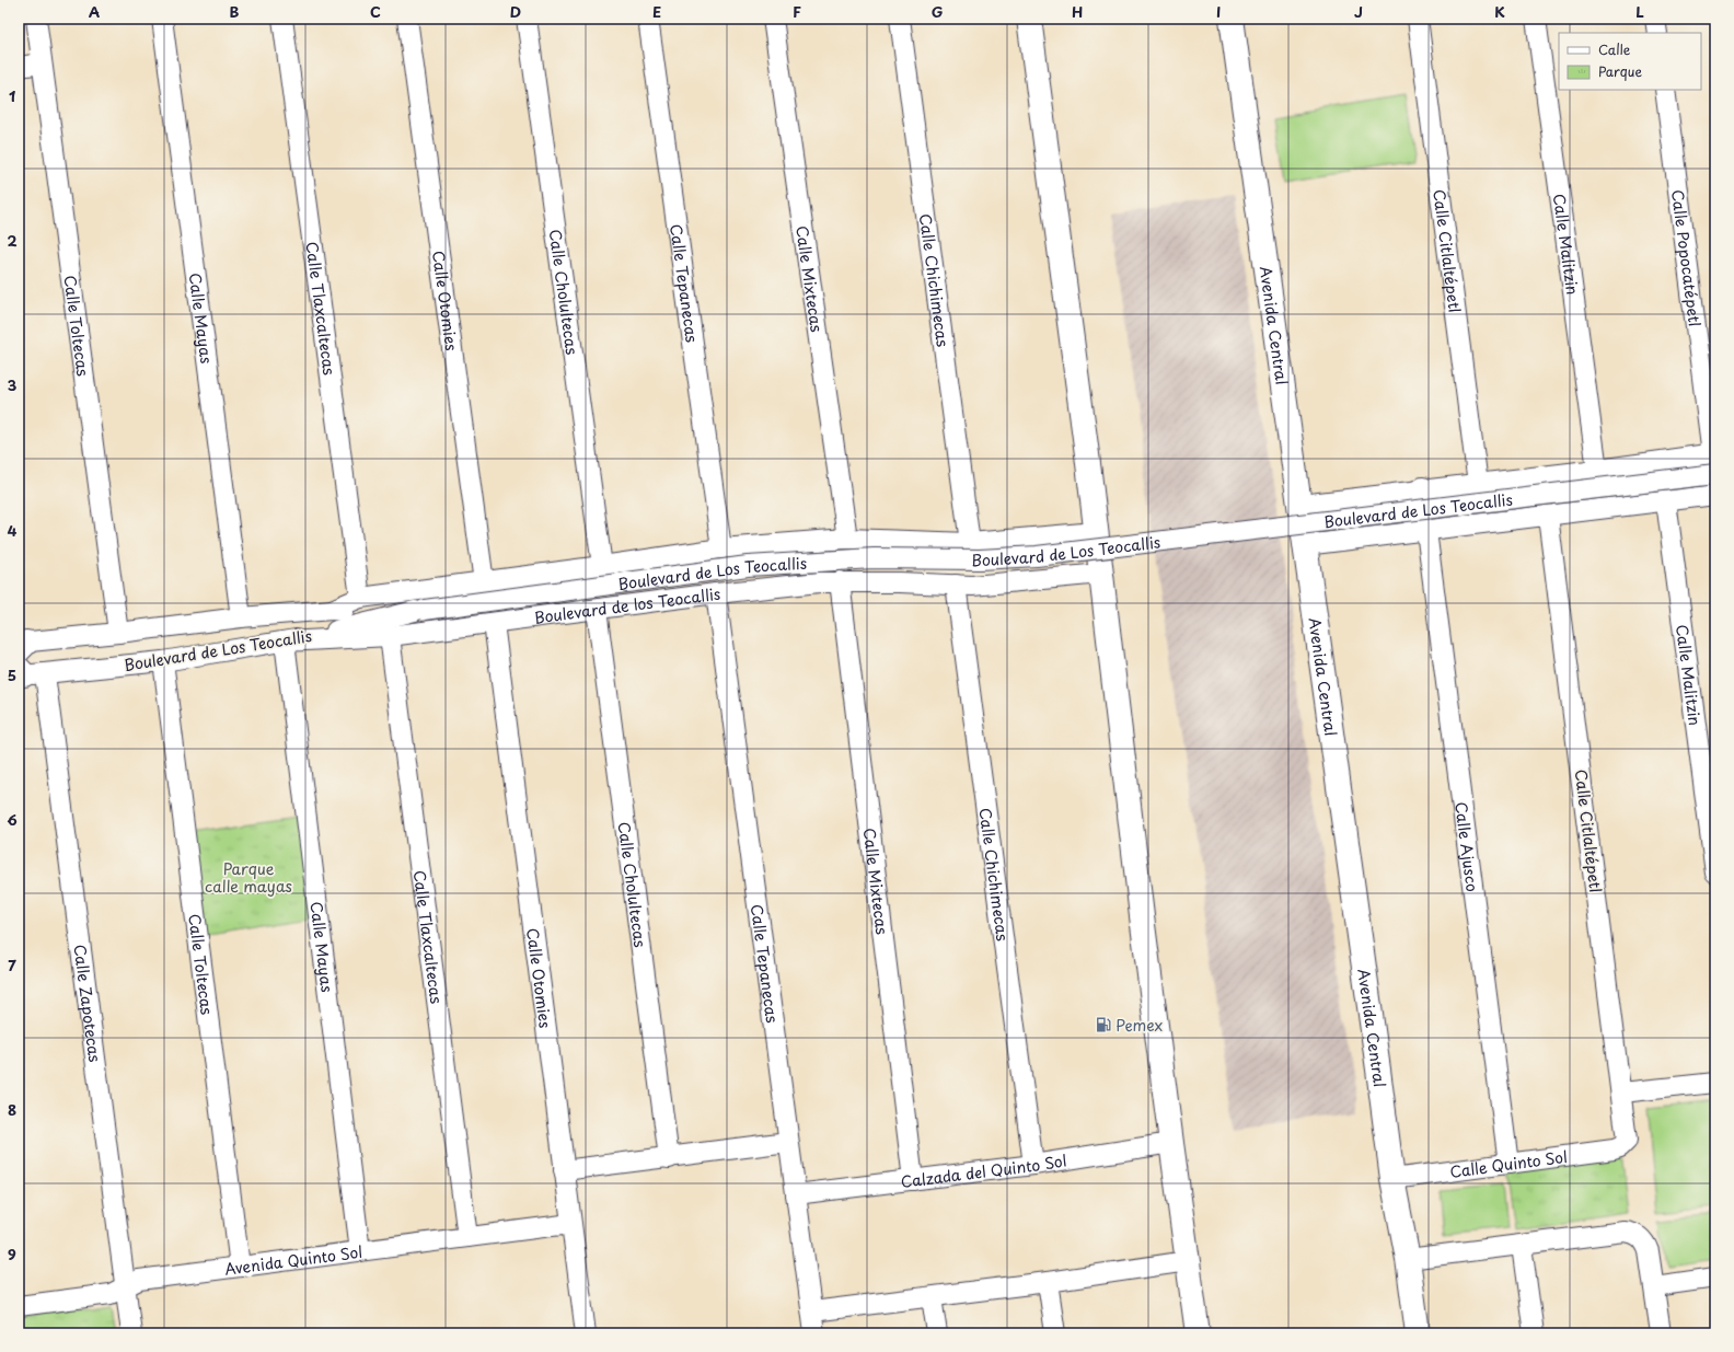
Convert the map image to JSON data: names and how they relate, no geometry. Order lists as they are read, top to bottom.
{
  "streets": {
    "main road": ["Avenida Central"],
    "street": [
      "Calle Malitzin",
      "Calle Citlaltépetl",
      "Calle Popocatépetl",
      "Calle Mixtecas",
      "Calle Chichimecas",
      "Calle Tepanecas",
      "Calle Cholultecas",
      "Calle Otomies",
      "Calle Tlaxcaltecas",
      "Calle Mayas",
      "Calle Toltecas",
      "Boulevard de Los Teocallis",
      "Boulevard de los Teocallis",
      "Calle Ajusco",
      "Calle Zapotecas",
      "Calle Quinto Sol",
      "Calzada del Quinto Sol",
      "Avenida Quinto Sol"
    ]
  },
  "crossings": [
    ["Calle Malitzin", "Boulevard de Los Teocallis"],
    ["Calle Citlaltépetl", "Boulevard de Los Teocallis"],
    ["Calle Citlaltépetl", "Calle Quinto Sol"],
    ["Calle Popocatépetl", "Boulevard de Los Teocallis"],
    ["Calle Mixtecas", "Boulevard de los Teocallis"],
    ["Calle Mixtecas", "Calzada del Quinto Sol"],
    ["Calle Chichimecas", "Boulevard de los Teocallis"],
    ["Calle Chichimecas", "Calzada del Quinto Sol"],
    ["Calle Tepanecas", "Boulevard de los Teocallis"],
    ["Calle Tepanecas", "Calzada del Quinto Sol"],
    ["Calle Cholultecas", "Boulevard de los Teocallis"],
    ["Calle Otomies", "Boulevard de los Teocallis"],
    ["Calle Otomies", "Avenida Quinto Sol"],
    ["Calle Tlaxcaltecas", "Boulevard de los Teocallis"],
    ["Calle Tlaxcaltecas", "Avenida Quinto Sol"],
    ["Calle Mayas", "Boulevard de Los Teocallis"],
    ["Calle Mayas", "Boulevard de los Teocallis"],
    ["Calle Mayas", "Avenida Quinto Sol"],
    ["Avenida Central", "Boulevard de Los Teocallis"],
    ["Avenida Central", "Calle Quinto Sol"],
    ["Calle Toltecas", "Boulevard de Los Teocallis"],
    ["Calle Toltecas", "Avenida Quinto Sol"],
    ["Boulevard de Los Teocallis", "Boulevard de los Teocallis"],
    ["Boulevard de Los Teocallis", "Calle Ajusco"],
    ["Boulevard de Los Teocallis", "Calle Zapotecas"],
    ["Calle Ajusco", "Calle Quinto Sol"],
    ["Calle Zapotecas", "Avenida Quinto Sol"]
  ],
  "parks": ["Parque calle mayas"],
  "places": {
    "fuel station": ["Pemex"]
  },
  "legend": ["Calle", "Parque"],
  "grid": {
    "columns": [
      "A",
      "B",
      "C",
      "D",
      "E",
      "F",
      "G",
      "H",
      "I",
      "J",
      "K",
      "L"
    ],
    "rows": [
      "1",
      "2",
      "3",
      "4",
      "5",
      "6",
      "7",
      "8",
      "9"
    ]
  }
}
